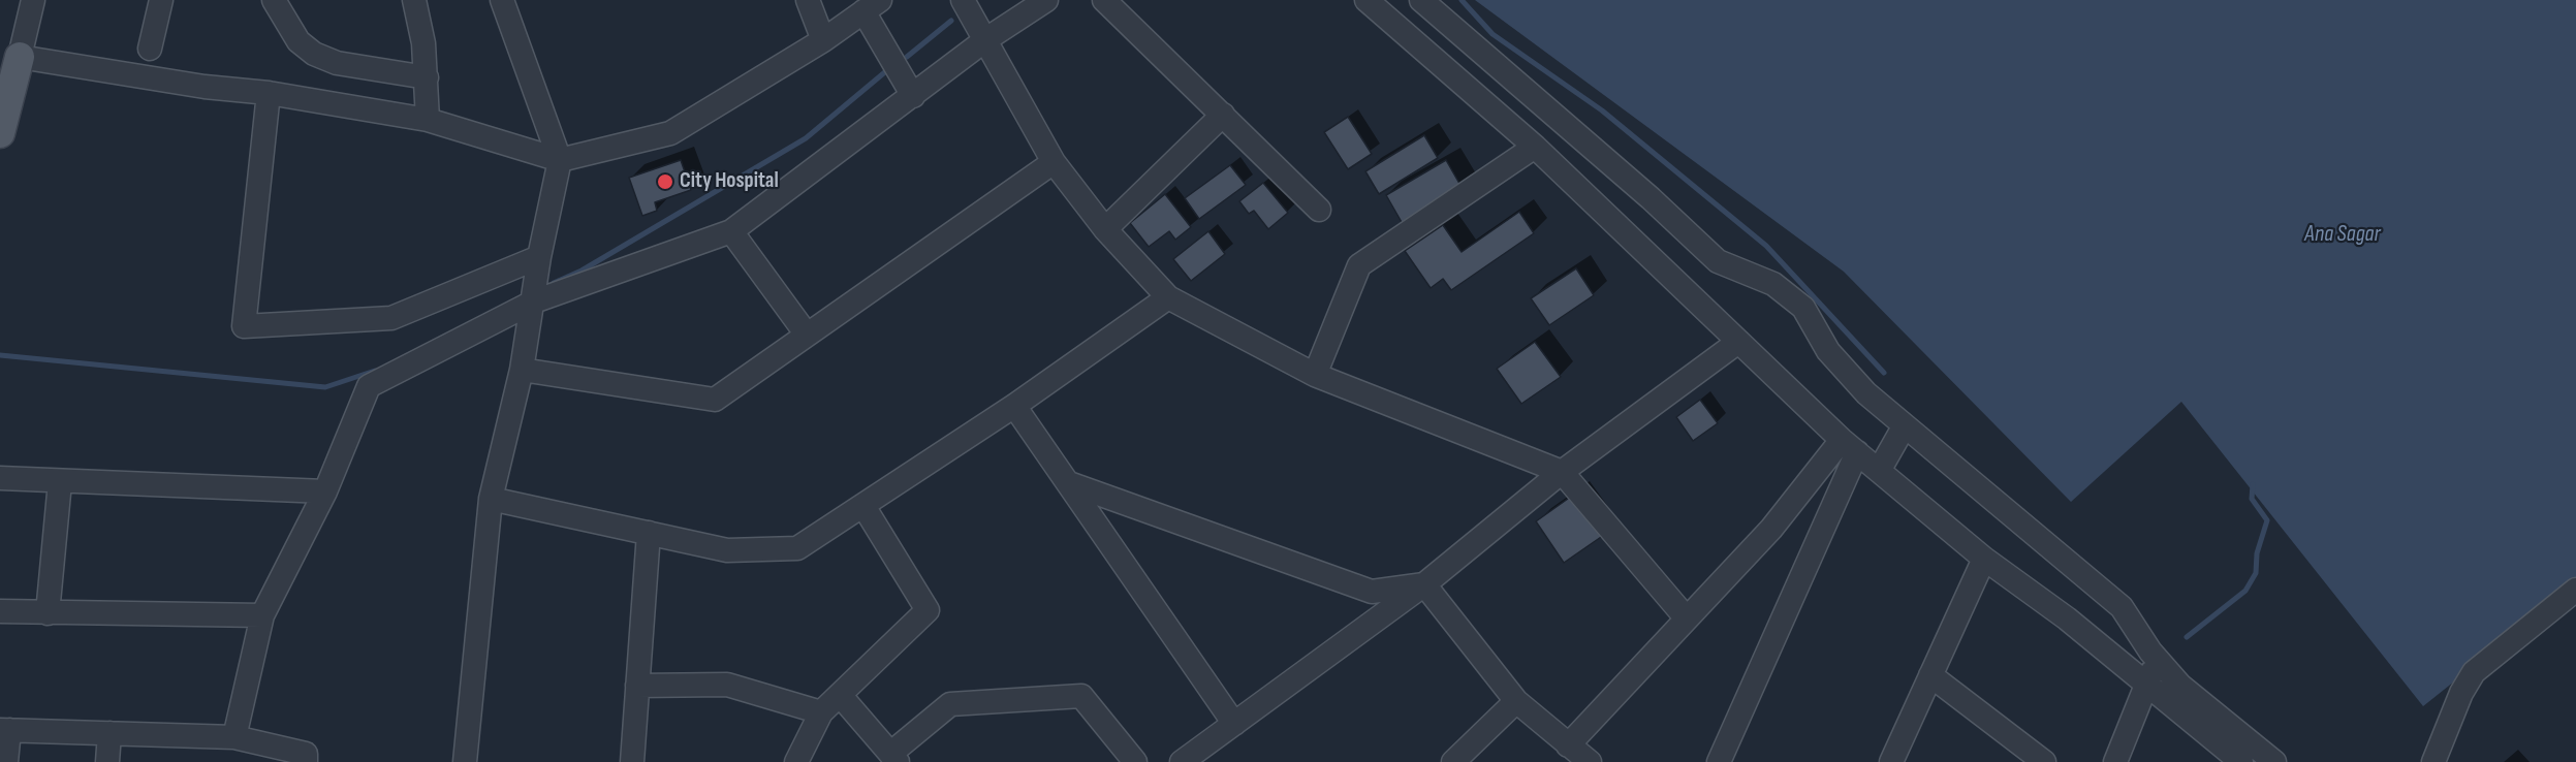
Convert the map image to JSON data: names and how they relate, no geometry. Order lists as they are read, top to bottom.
{
  "water": ["Ana Sagar"],
  "places": ["City Hospital"]
}
